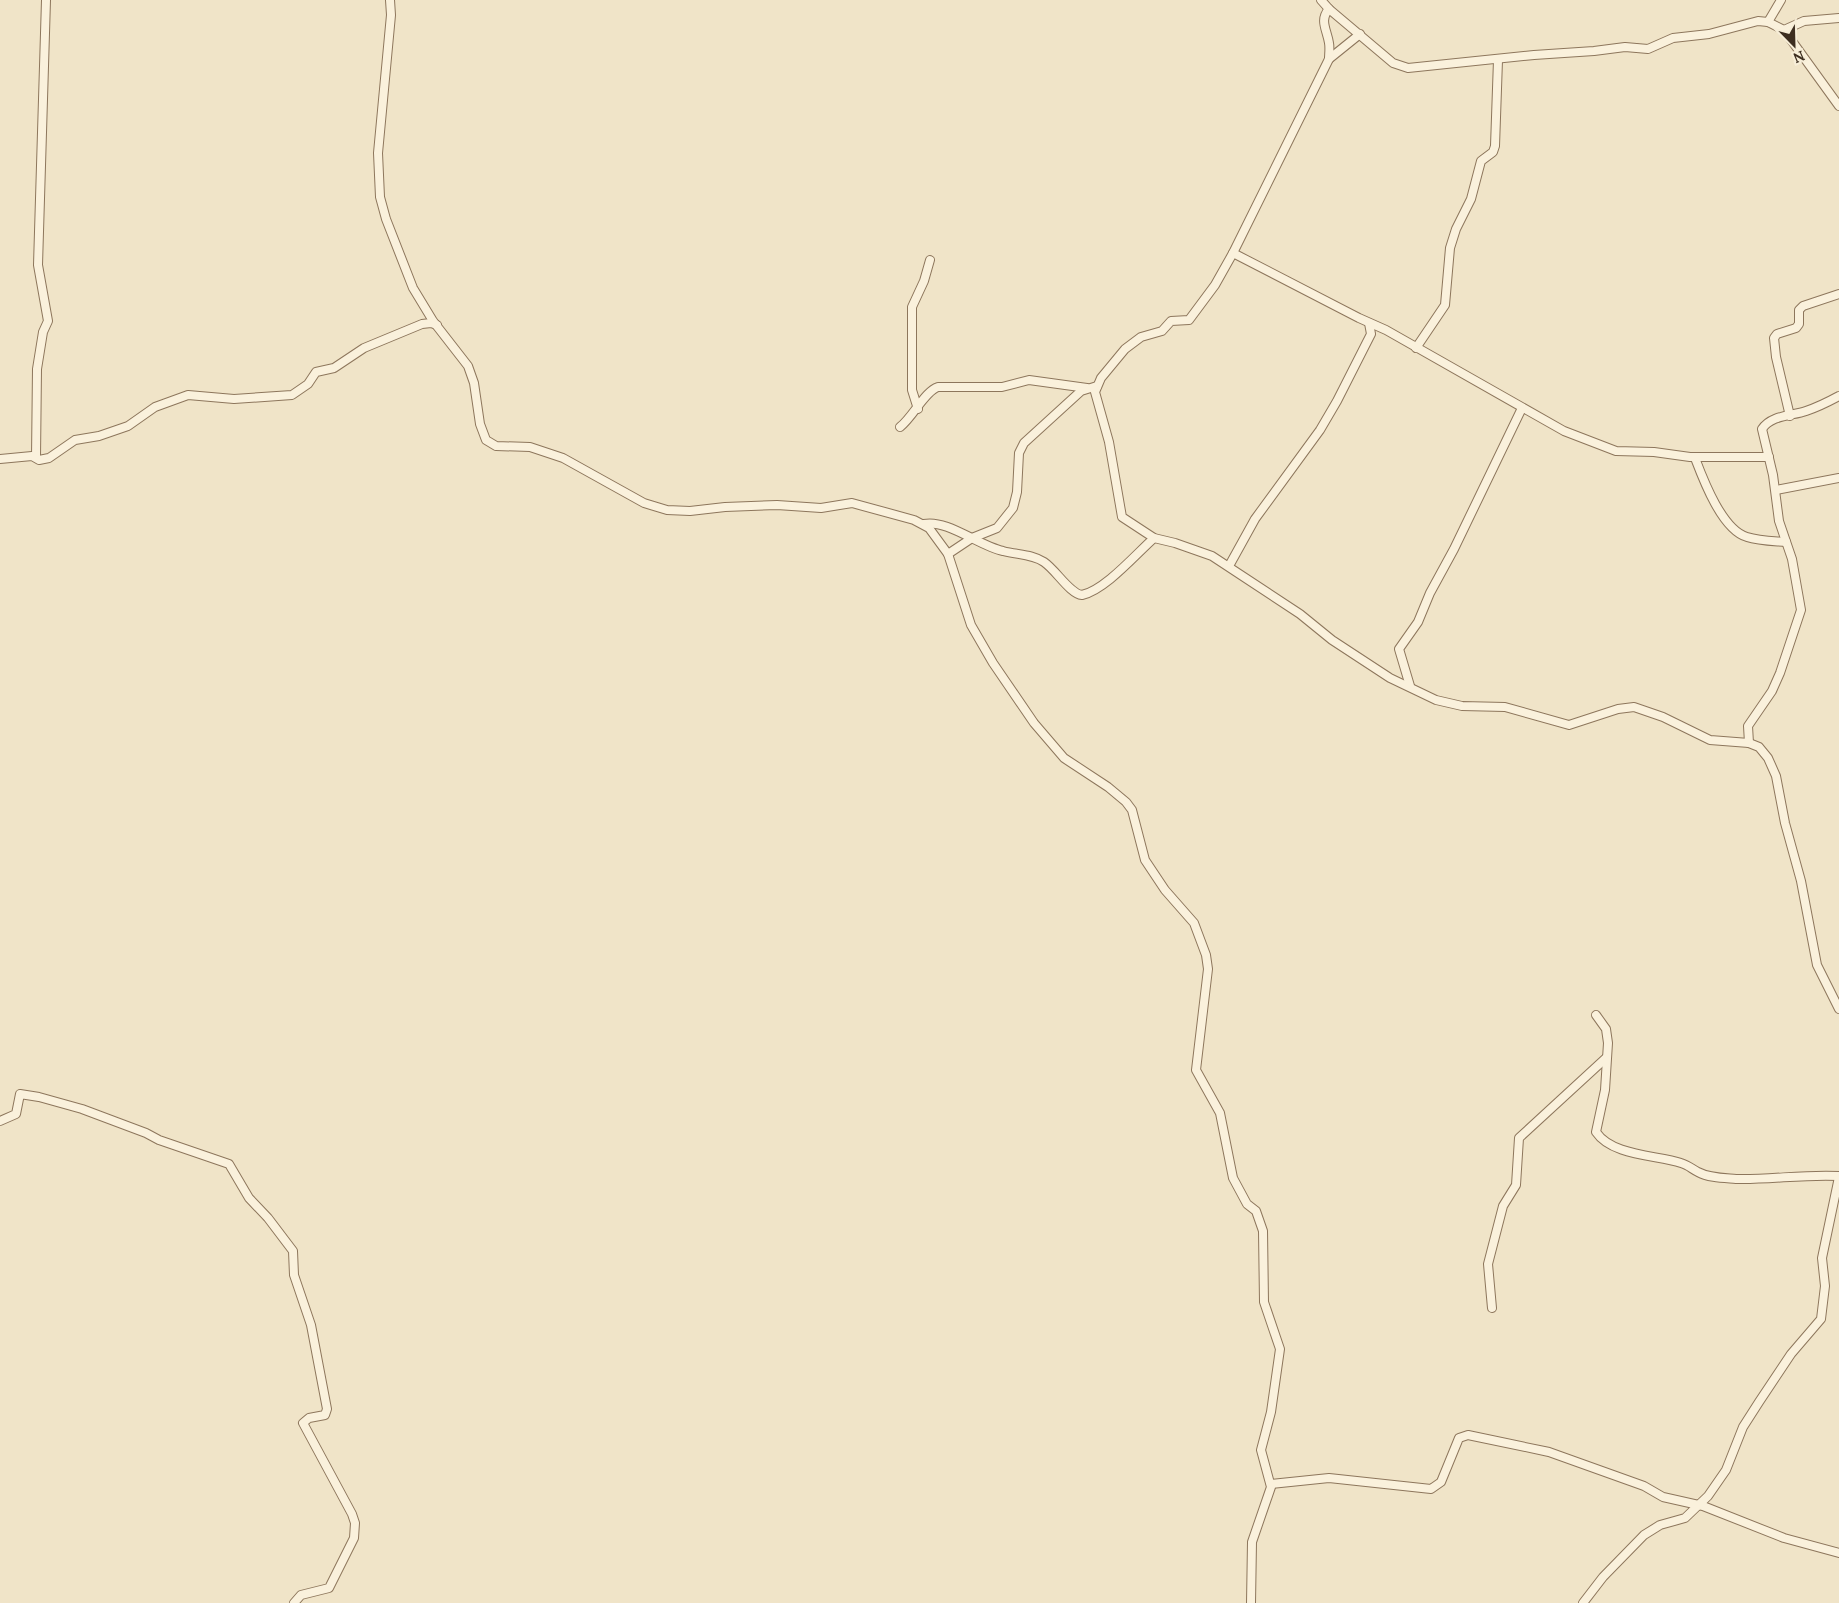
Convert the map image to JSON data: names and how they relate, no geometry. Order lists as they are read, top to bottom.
{
  "north": "bottom right"
}
